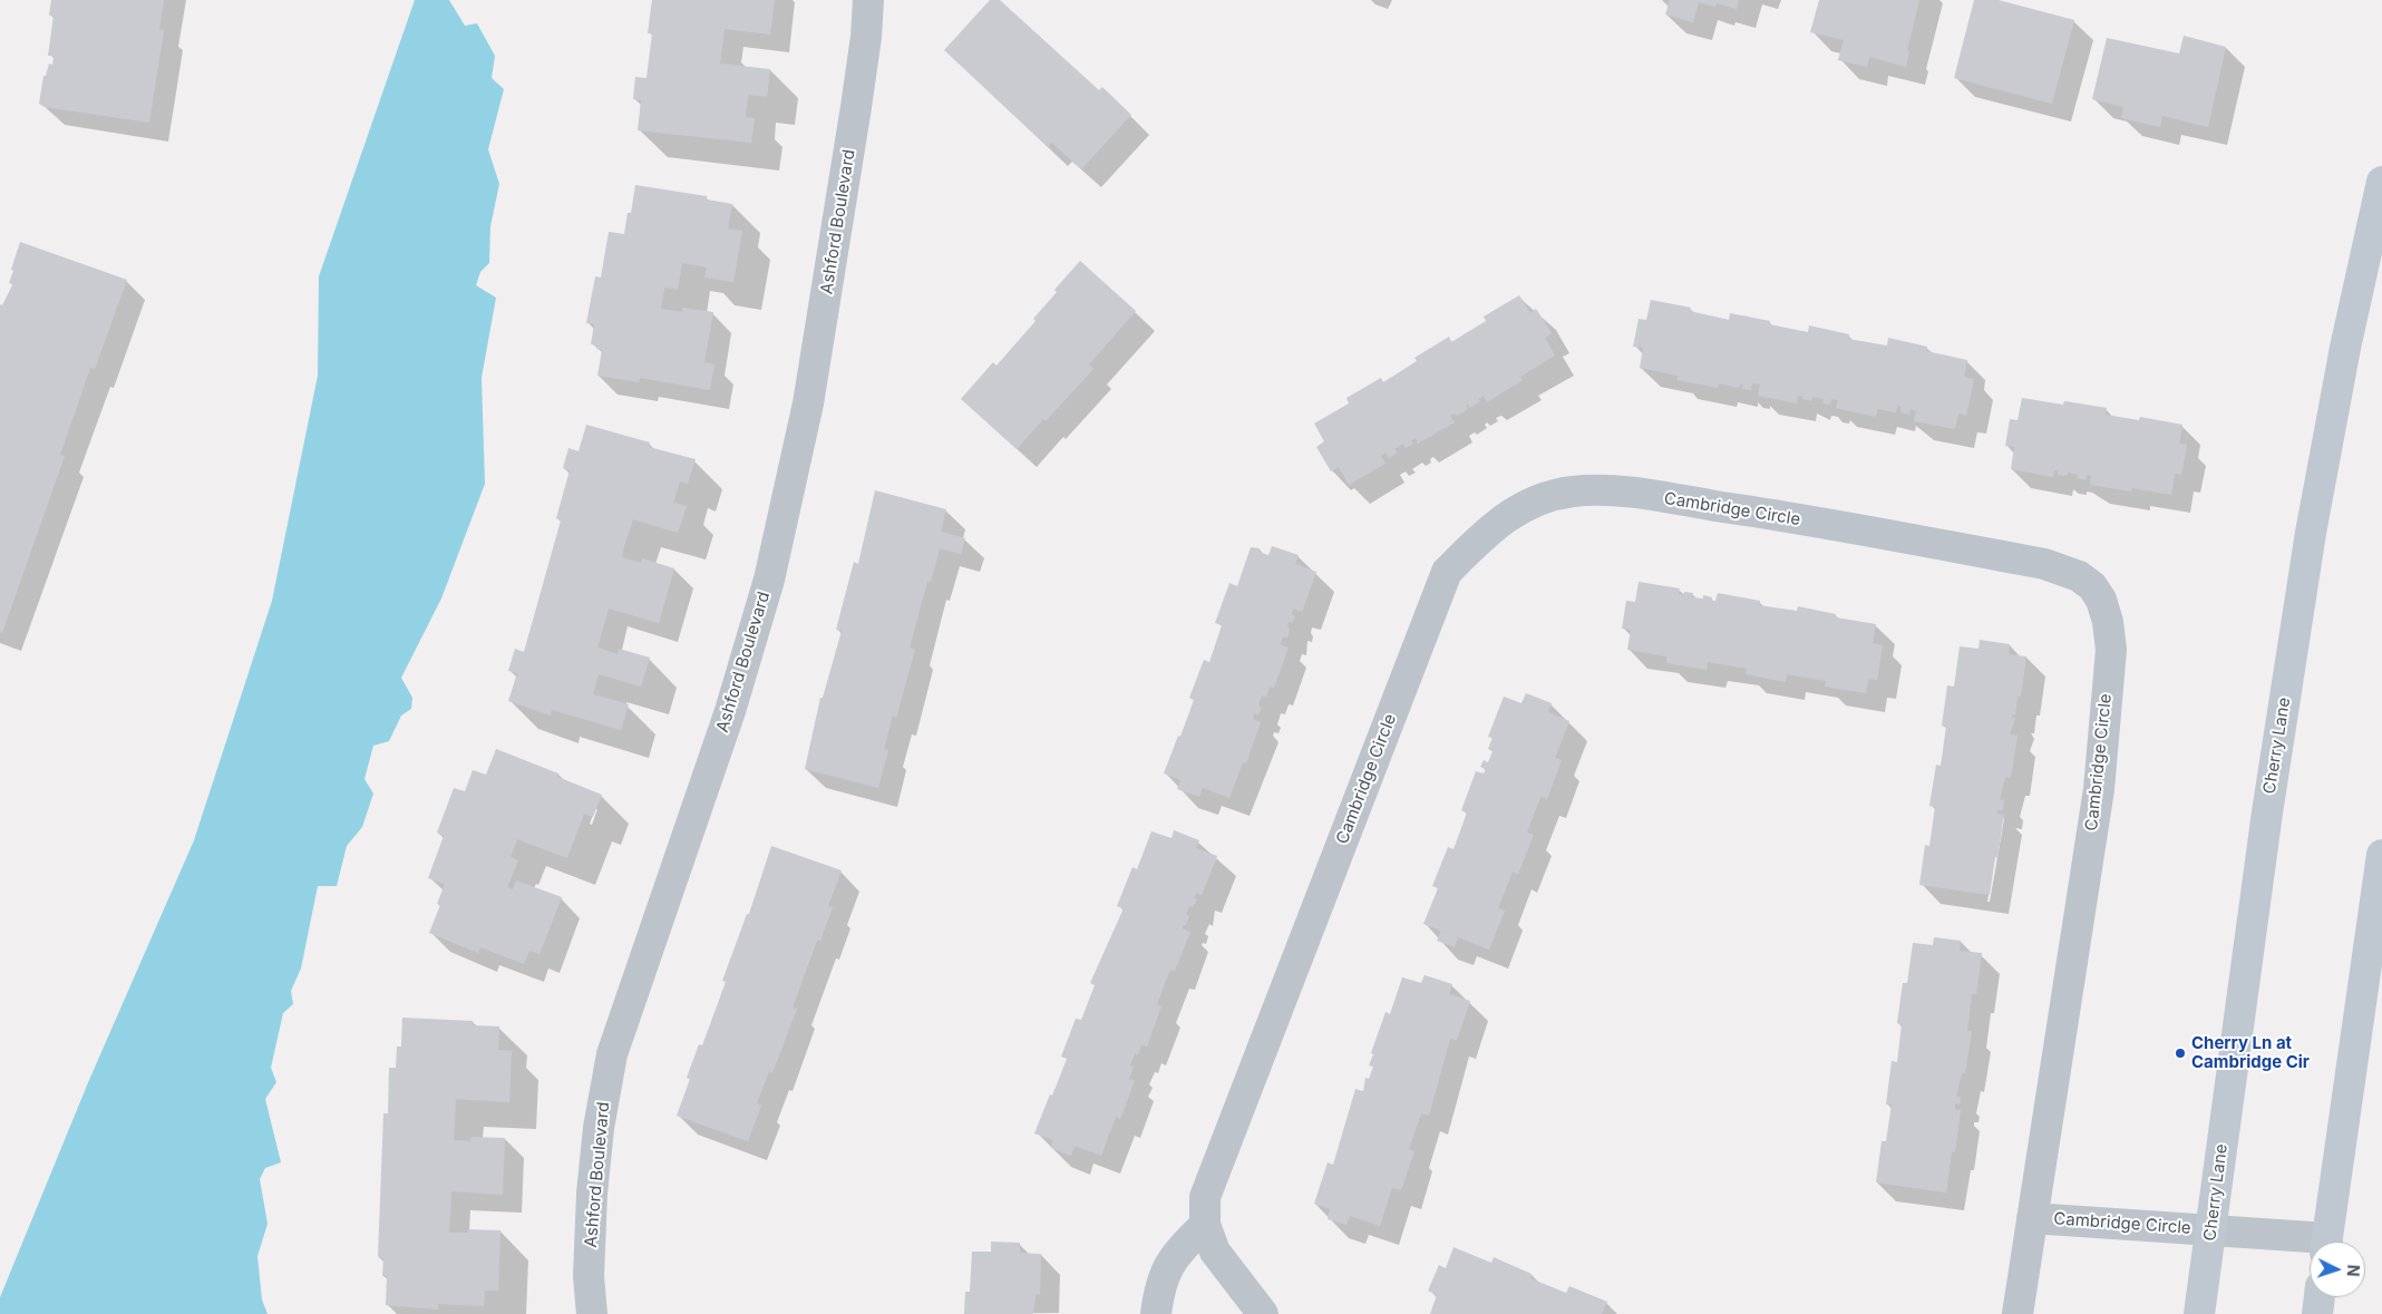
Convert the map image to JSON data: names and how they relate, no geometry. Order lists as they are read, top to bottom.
{
  "streets": {
    "main road": ["Cherry Lane"],
    "street": ["Ashford Boulevard", "Cambridge Circle"]
  },
  "crossings": [
    ["Cambridge Circle", "Cherry Lane"]
  ],
  "places": ["Cherry Ln at Cambridge Cir"],
  "north": "right"
}
